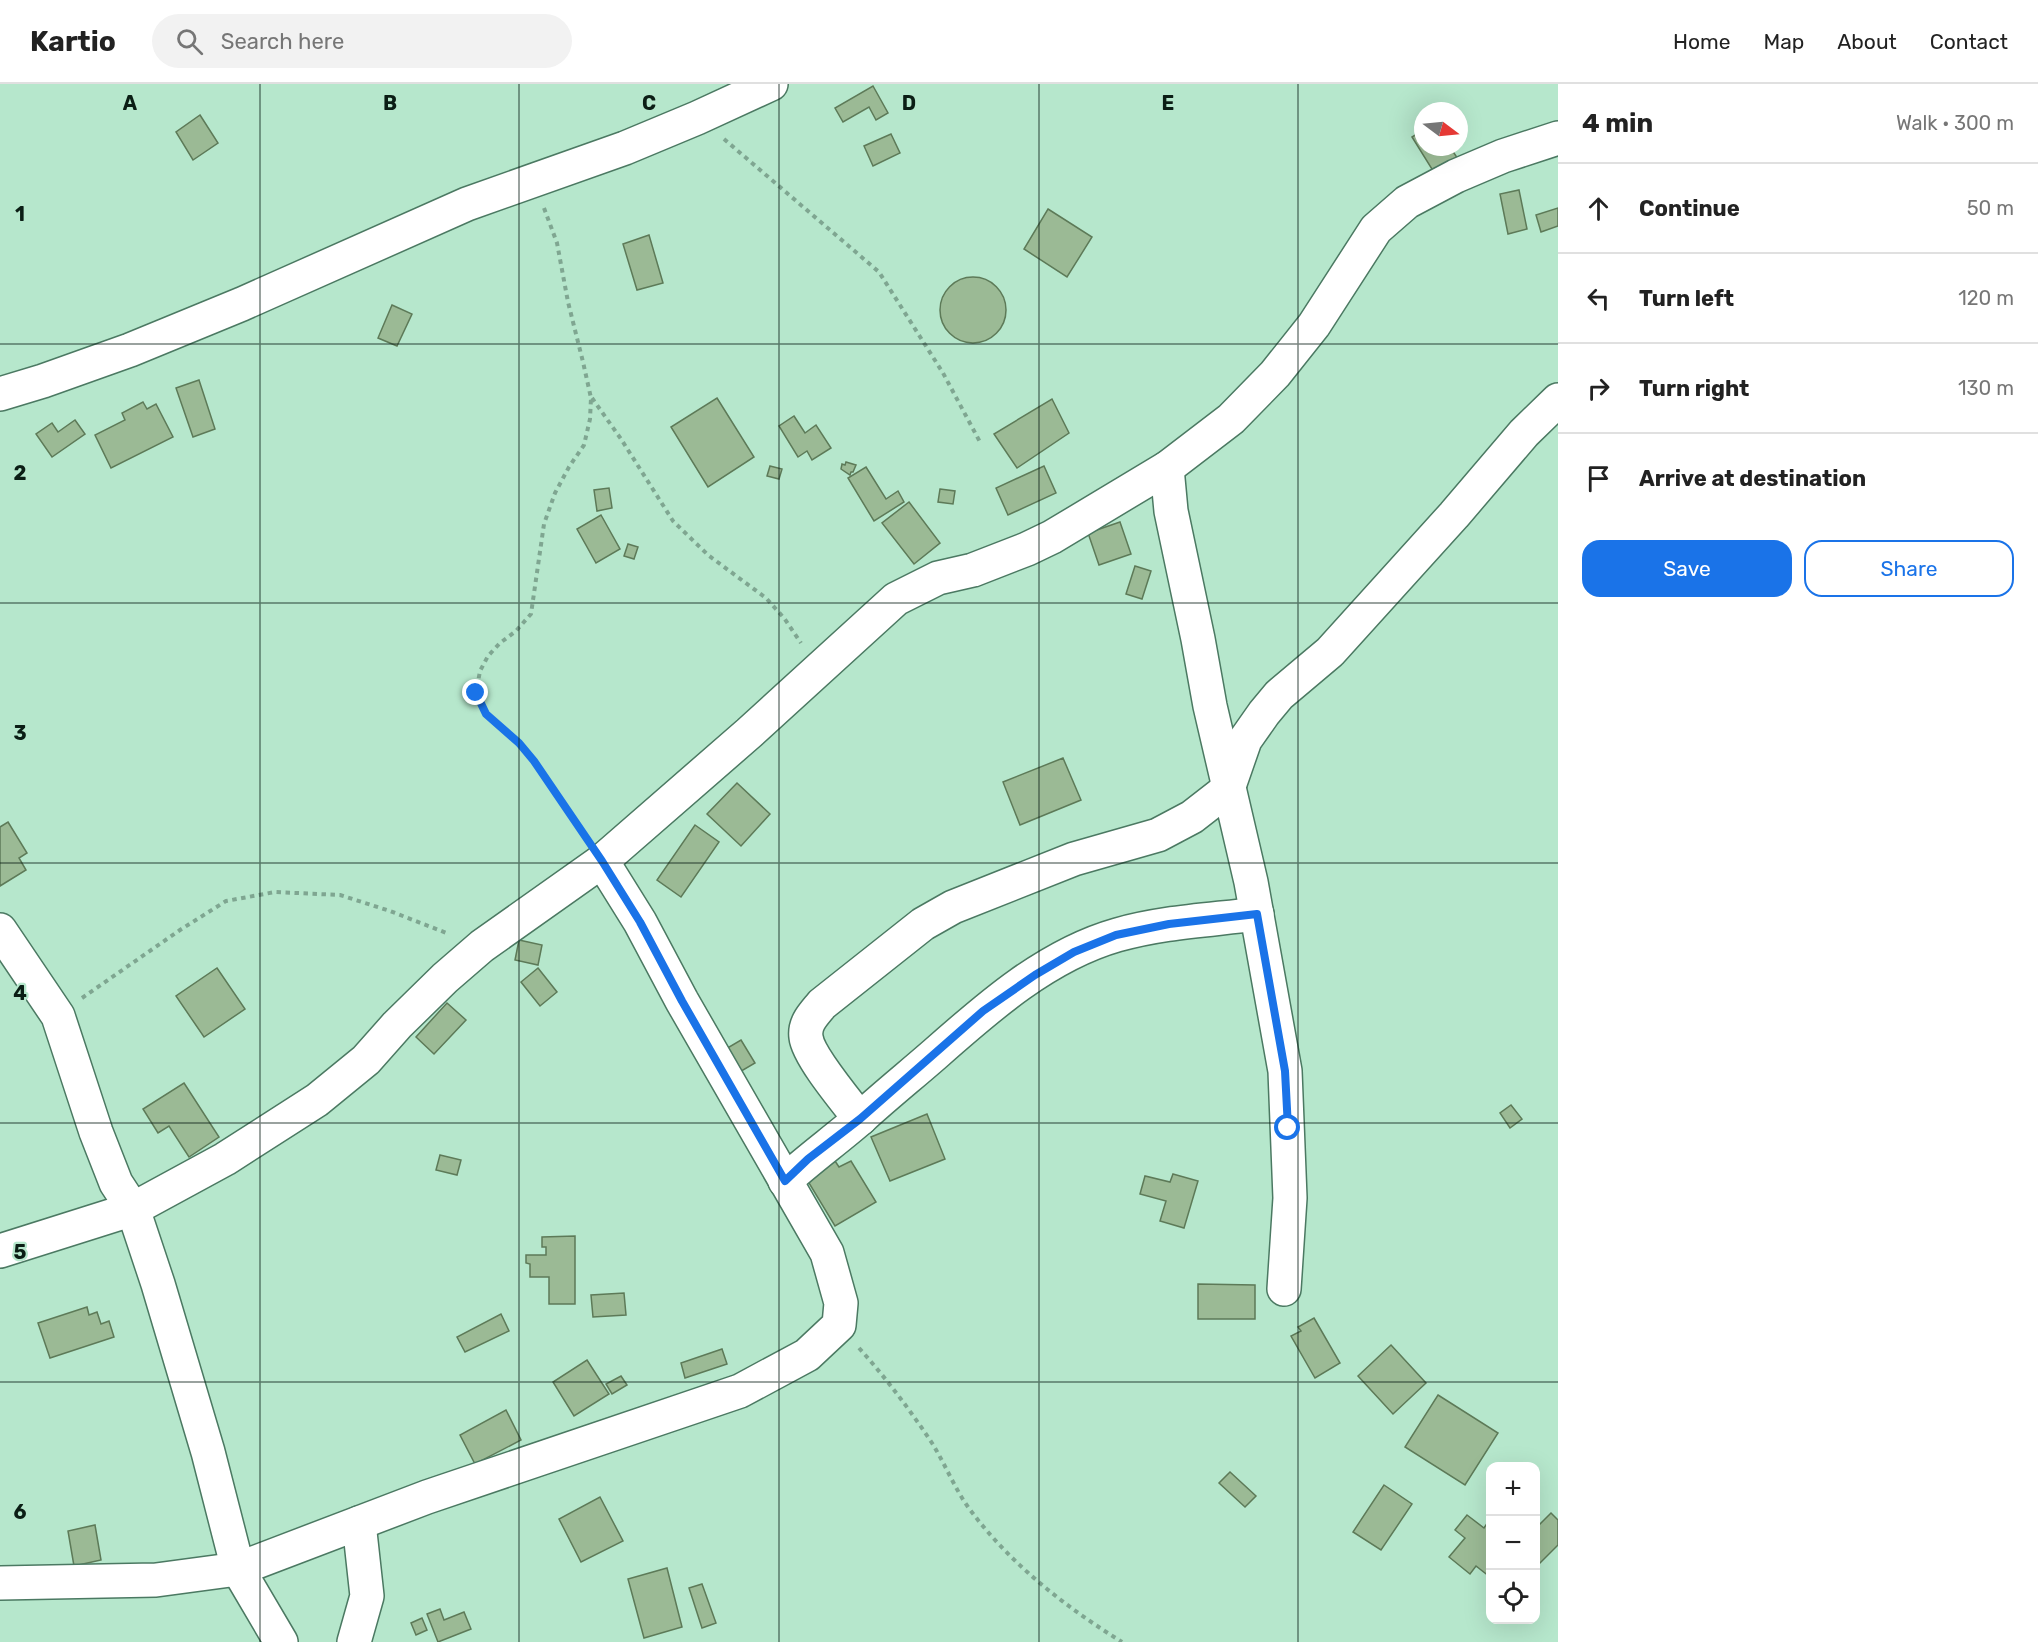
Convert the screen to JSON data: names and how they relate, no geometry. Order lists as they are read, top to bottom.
{
  "north": "right",
  "page": {
    "header": "Kartio",
    "search": "Search here",
    "nav": [
      "Home",
      "Map",
      "About",
      "Contact"
    ],
    "heading": ["4 min", "Walk · 300 m"],
    "list": [
      ["Continue", "50 m"],
      ["Turn left", "120 m"],
      ["Turn right", "130 m"],
      "Arrive at destination"
    ],
    "buttons": ["Save", "Share"],
    "map_buttons": ["+", "−"]
  },
  "grid": {
    "columns": [
      "A",
      "B",
      "C",
      "D",
      "E"
    ],
    "rows": [
      "1",
      "2",
      "3",
      "4",
      "5",
      "6"
    ]
  }
}
